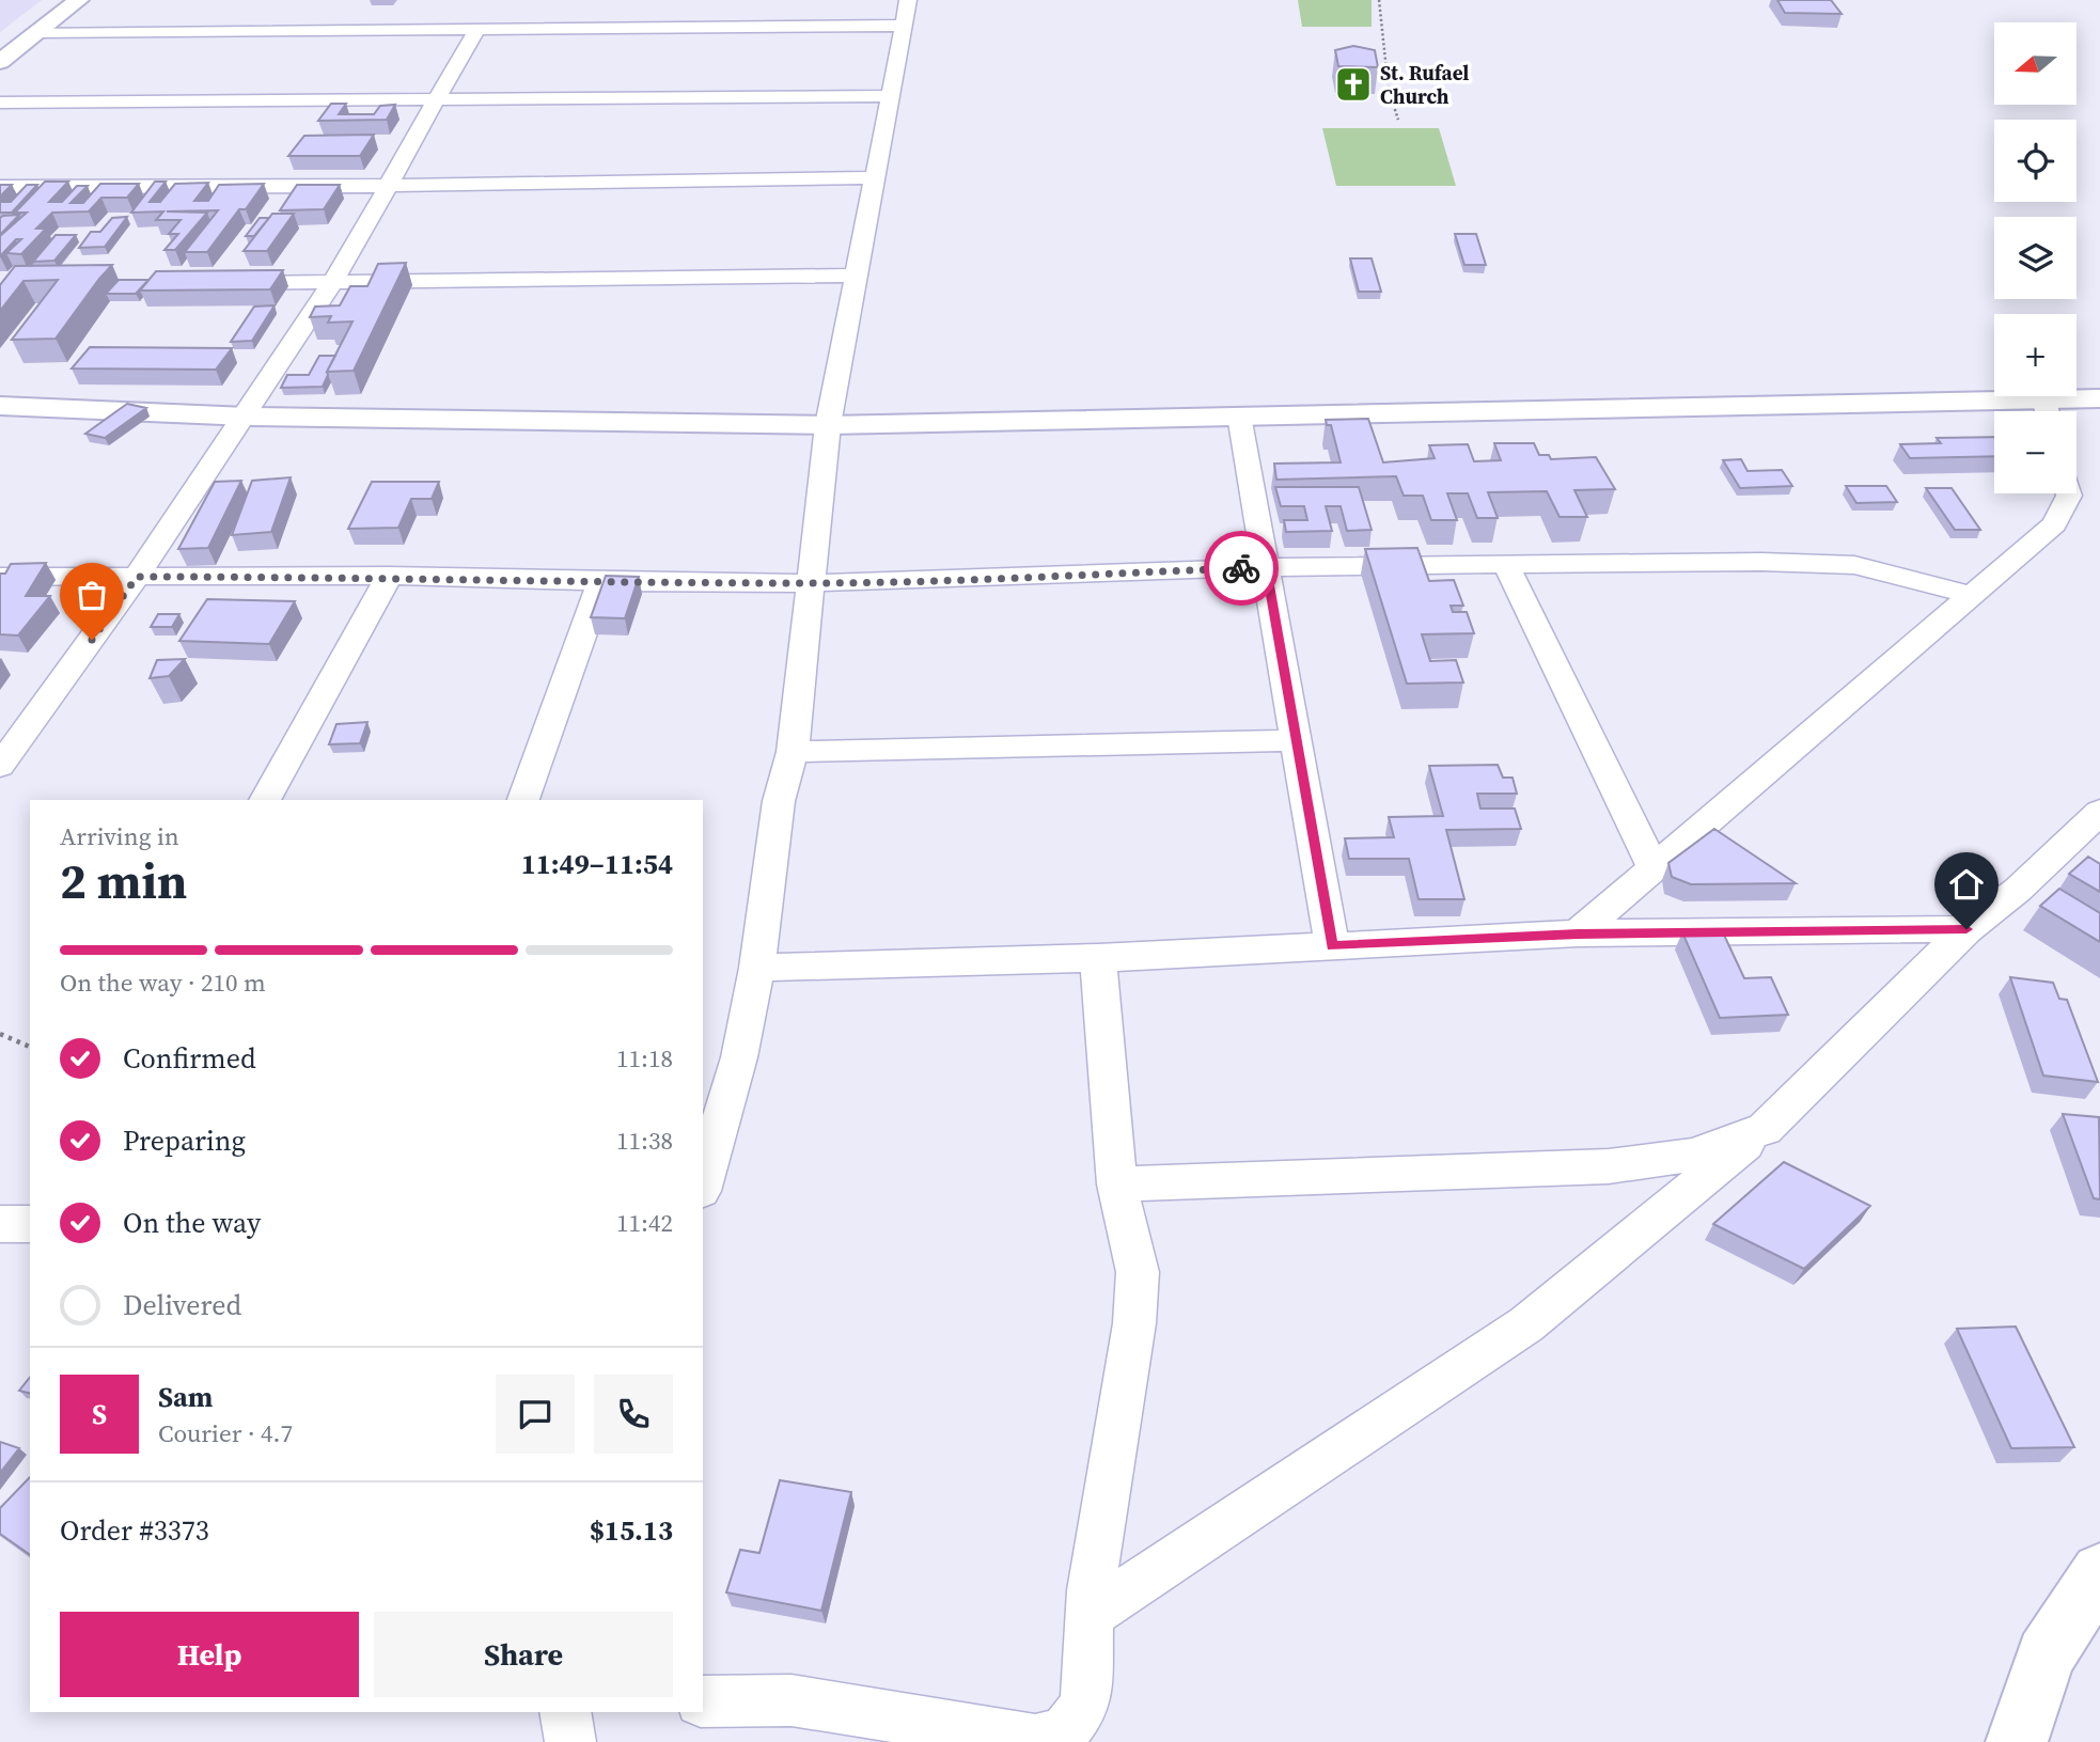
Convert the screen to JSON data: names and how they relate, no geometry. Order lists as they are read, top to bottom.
{
  "places": {
    "church": ["St. Rufael Church"]
  },
  "north": "left",
  "page": {
    "map_buttons": ["+", "−"],
    "heading": ["2 min", "Arriving in", "11:49–11:54"],
    "panel": [
      "Sam",
      "Courier · 4.7",
      "Order #3373",
      "$15.13"
    ],
    "bar": "On the way · 210 m",
    "list": [
      ["Confirmed", "11:18"],
      ["Preparing", "11:38"],
      ["On the way", "11:42"],
      "Delivered"
    ],
    "round": "S",
    "buttons": ["Help", "Share"]
  }
}
